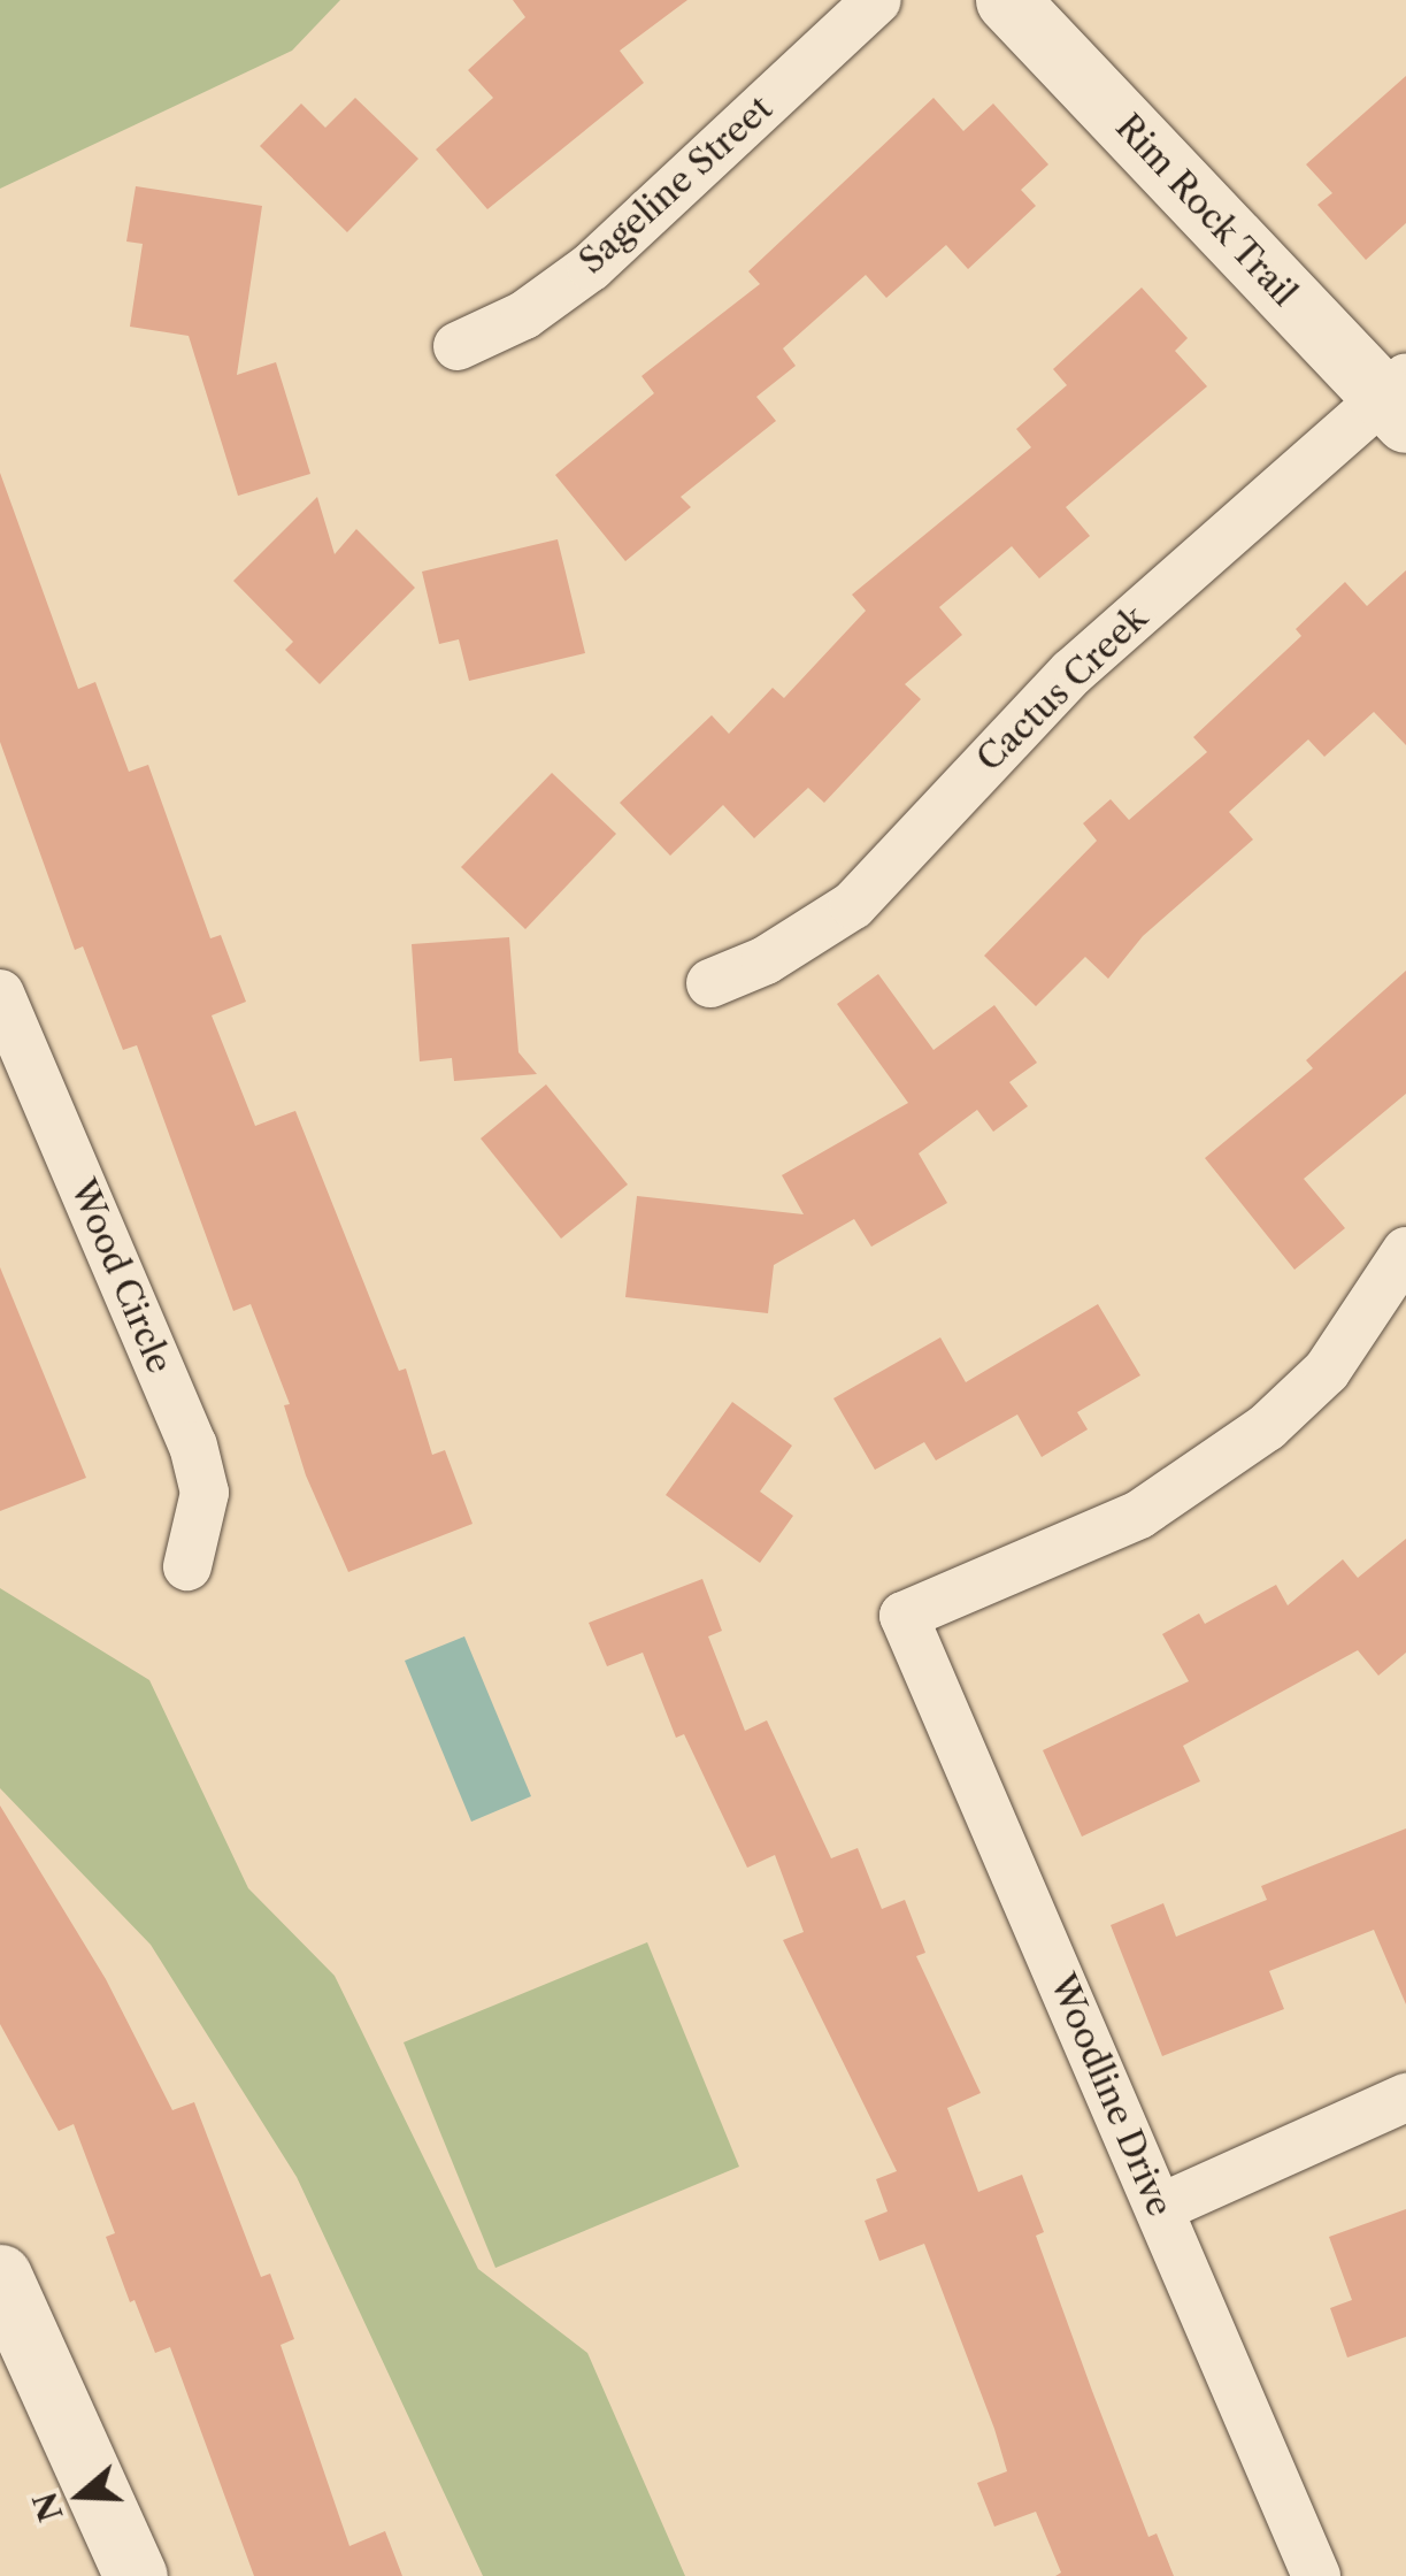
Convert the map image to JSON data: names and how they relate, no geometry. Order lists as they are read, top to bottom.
{
  "streets": {
    "street": [
      "Sageline Street",
      "Rim Rock Trail",
      "Cactus Creek",
      "Wood Circle",
      "Woodline Drive"
    ]
  },
  "crossings": [
    ["Rim Rock Trail", "Cactus Creek"]
  ],
  "north": "left"
}
